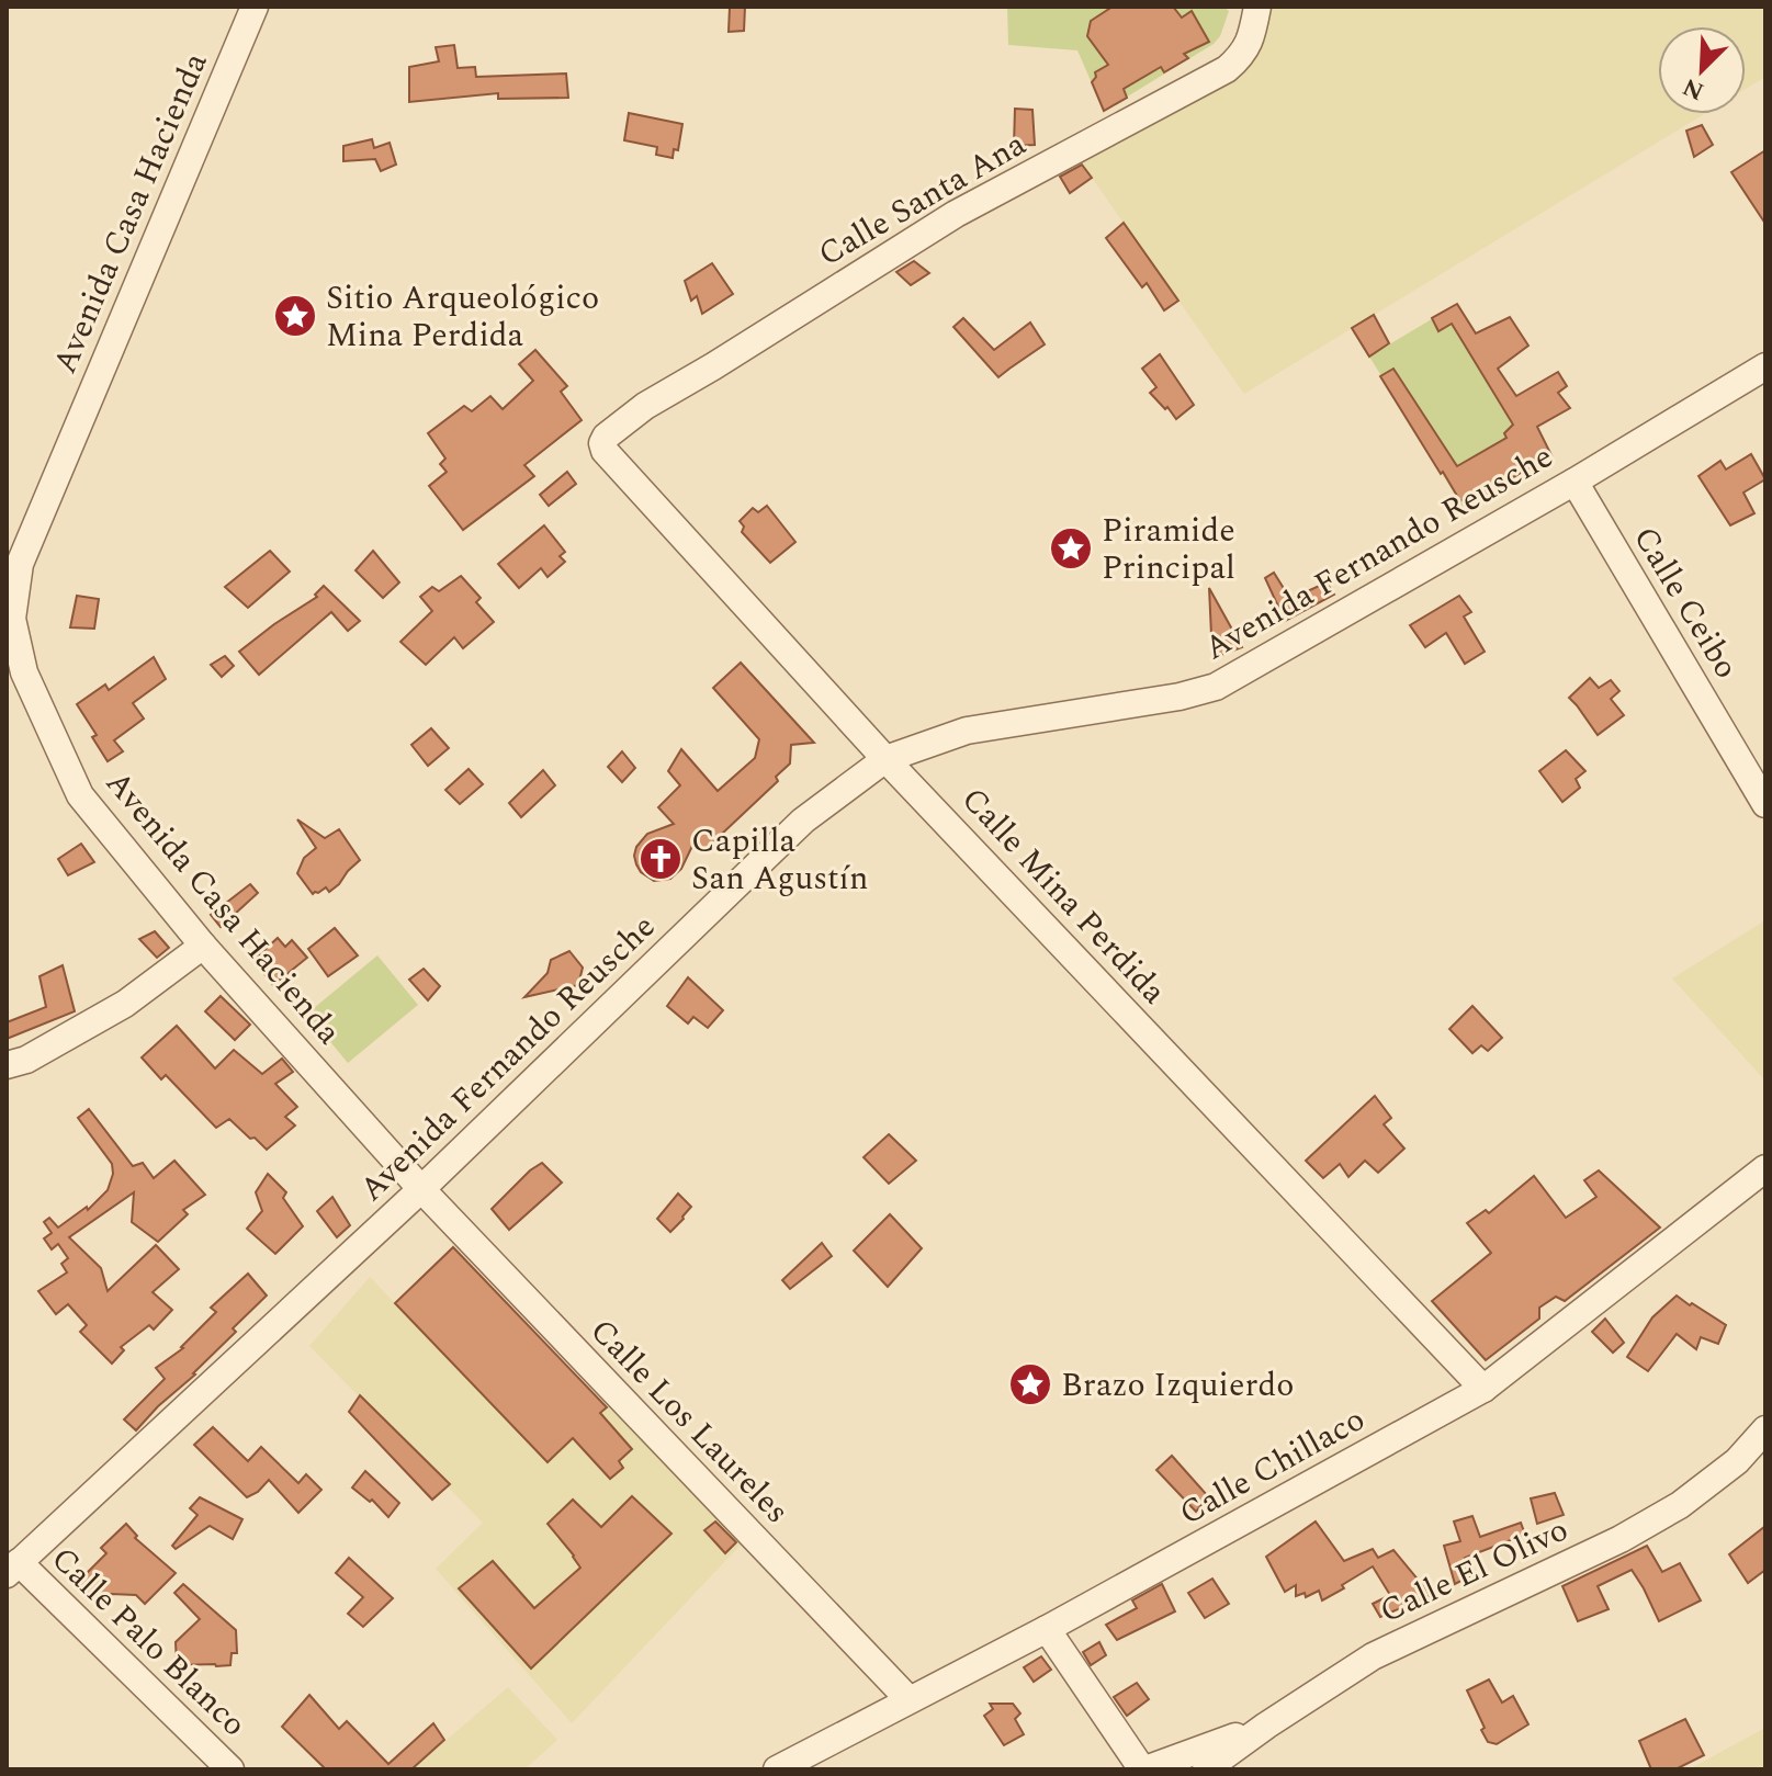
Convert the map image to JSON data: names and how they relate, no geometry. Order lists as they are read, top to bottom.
{
  "streets": {
    "street": [
      "Calle Santa Ana",
      "Avenida Casa Hacienda",
      "Avenida Fernando Reusche",
      "Calle Ceibo",
      "Calle Mina Perdida",
      "Calle Los Laureles",
      "Calle Chillaco",
      "Calle El Olivo",
      "Calle Palo Blanco"
    ]
  },
  "crossings": [
    ["Calle Santa Ana", "Calle Mina Perdida"],
    ["Avenida Casa Hacienda", "Avenida Fernando Reusche"],
    ["Avenida Casa Hacienda", "Calle Los Laureles"],
    ["Avenida Fernando Reusche", "Calle Ceibo"],
    ["Avenida Fernando Reusche", "Calle Mina Perdida"],
    ["Avenida Fernando Reusche", "Calle Los Laureles"],
    ["Avenida Fernando Reusche", "Calle Palo Blanco"],
    ["Calle Mina Perdida", "Calle Chillaco"],
    ["Calle Los Laureles", "Calle Chillaco"]
  ],
  "places": {
    "place": ["Sitio Arqueológico Mina Perdida", "Piramide Principal", "Brazo Izquierdo"],
    "church": ["Capilla San Agustín"]
  },
  "north": "bottom left"
}
